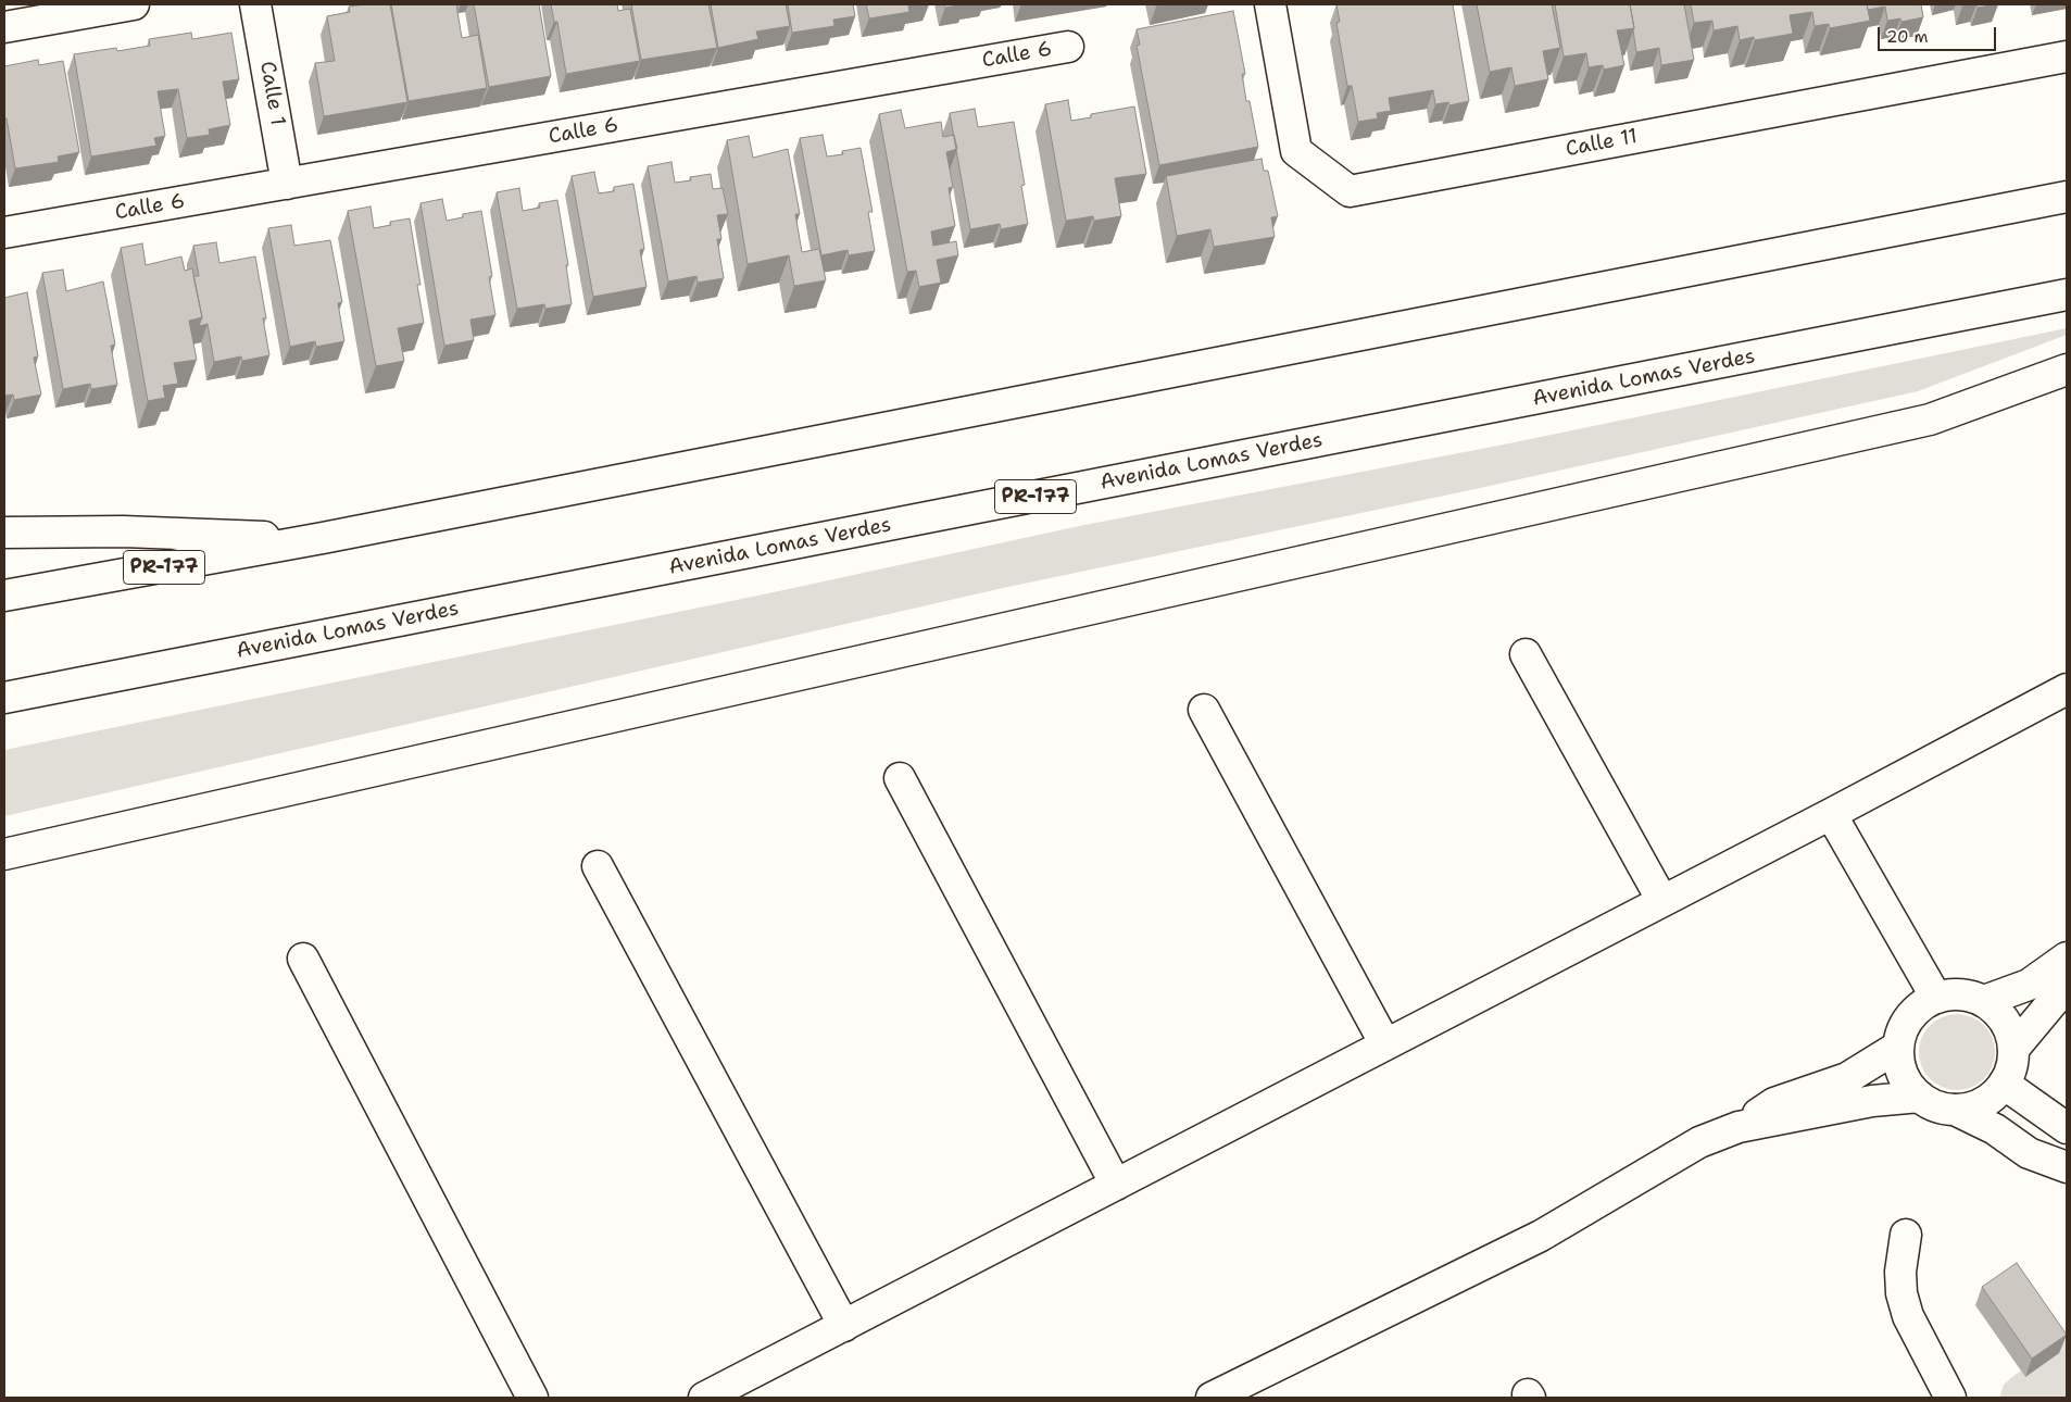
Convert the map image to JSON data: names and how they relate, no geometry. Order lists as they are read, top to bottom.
{
  "streets": {
    "main road": [
      "Calle 6",
      "Calle 1",
      "Calle 11",
      "Avenida Lomas Verdes",
      "PR-177"
    ]
  },
  "crossings": [
    ["Calle 6", "Calle 1"]
  ],
  "scale_bar": "20 m"
}
